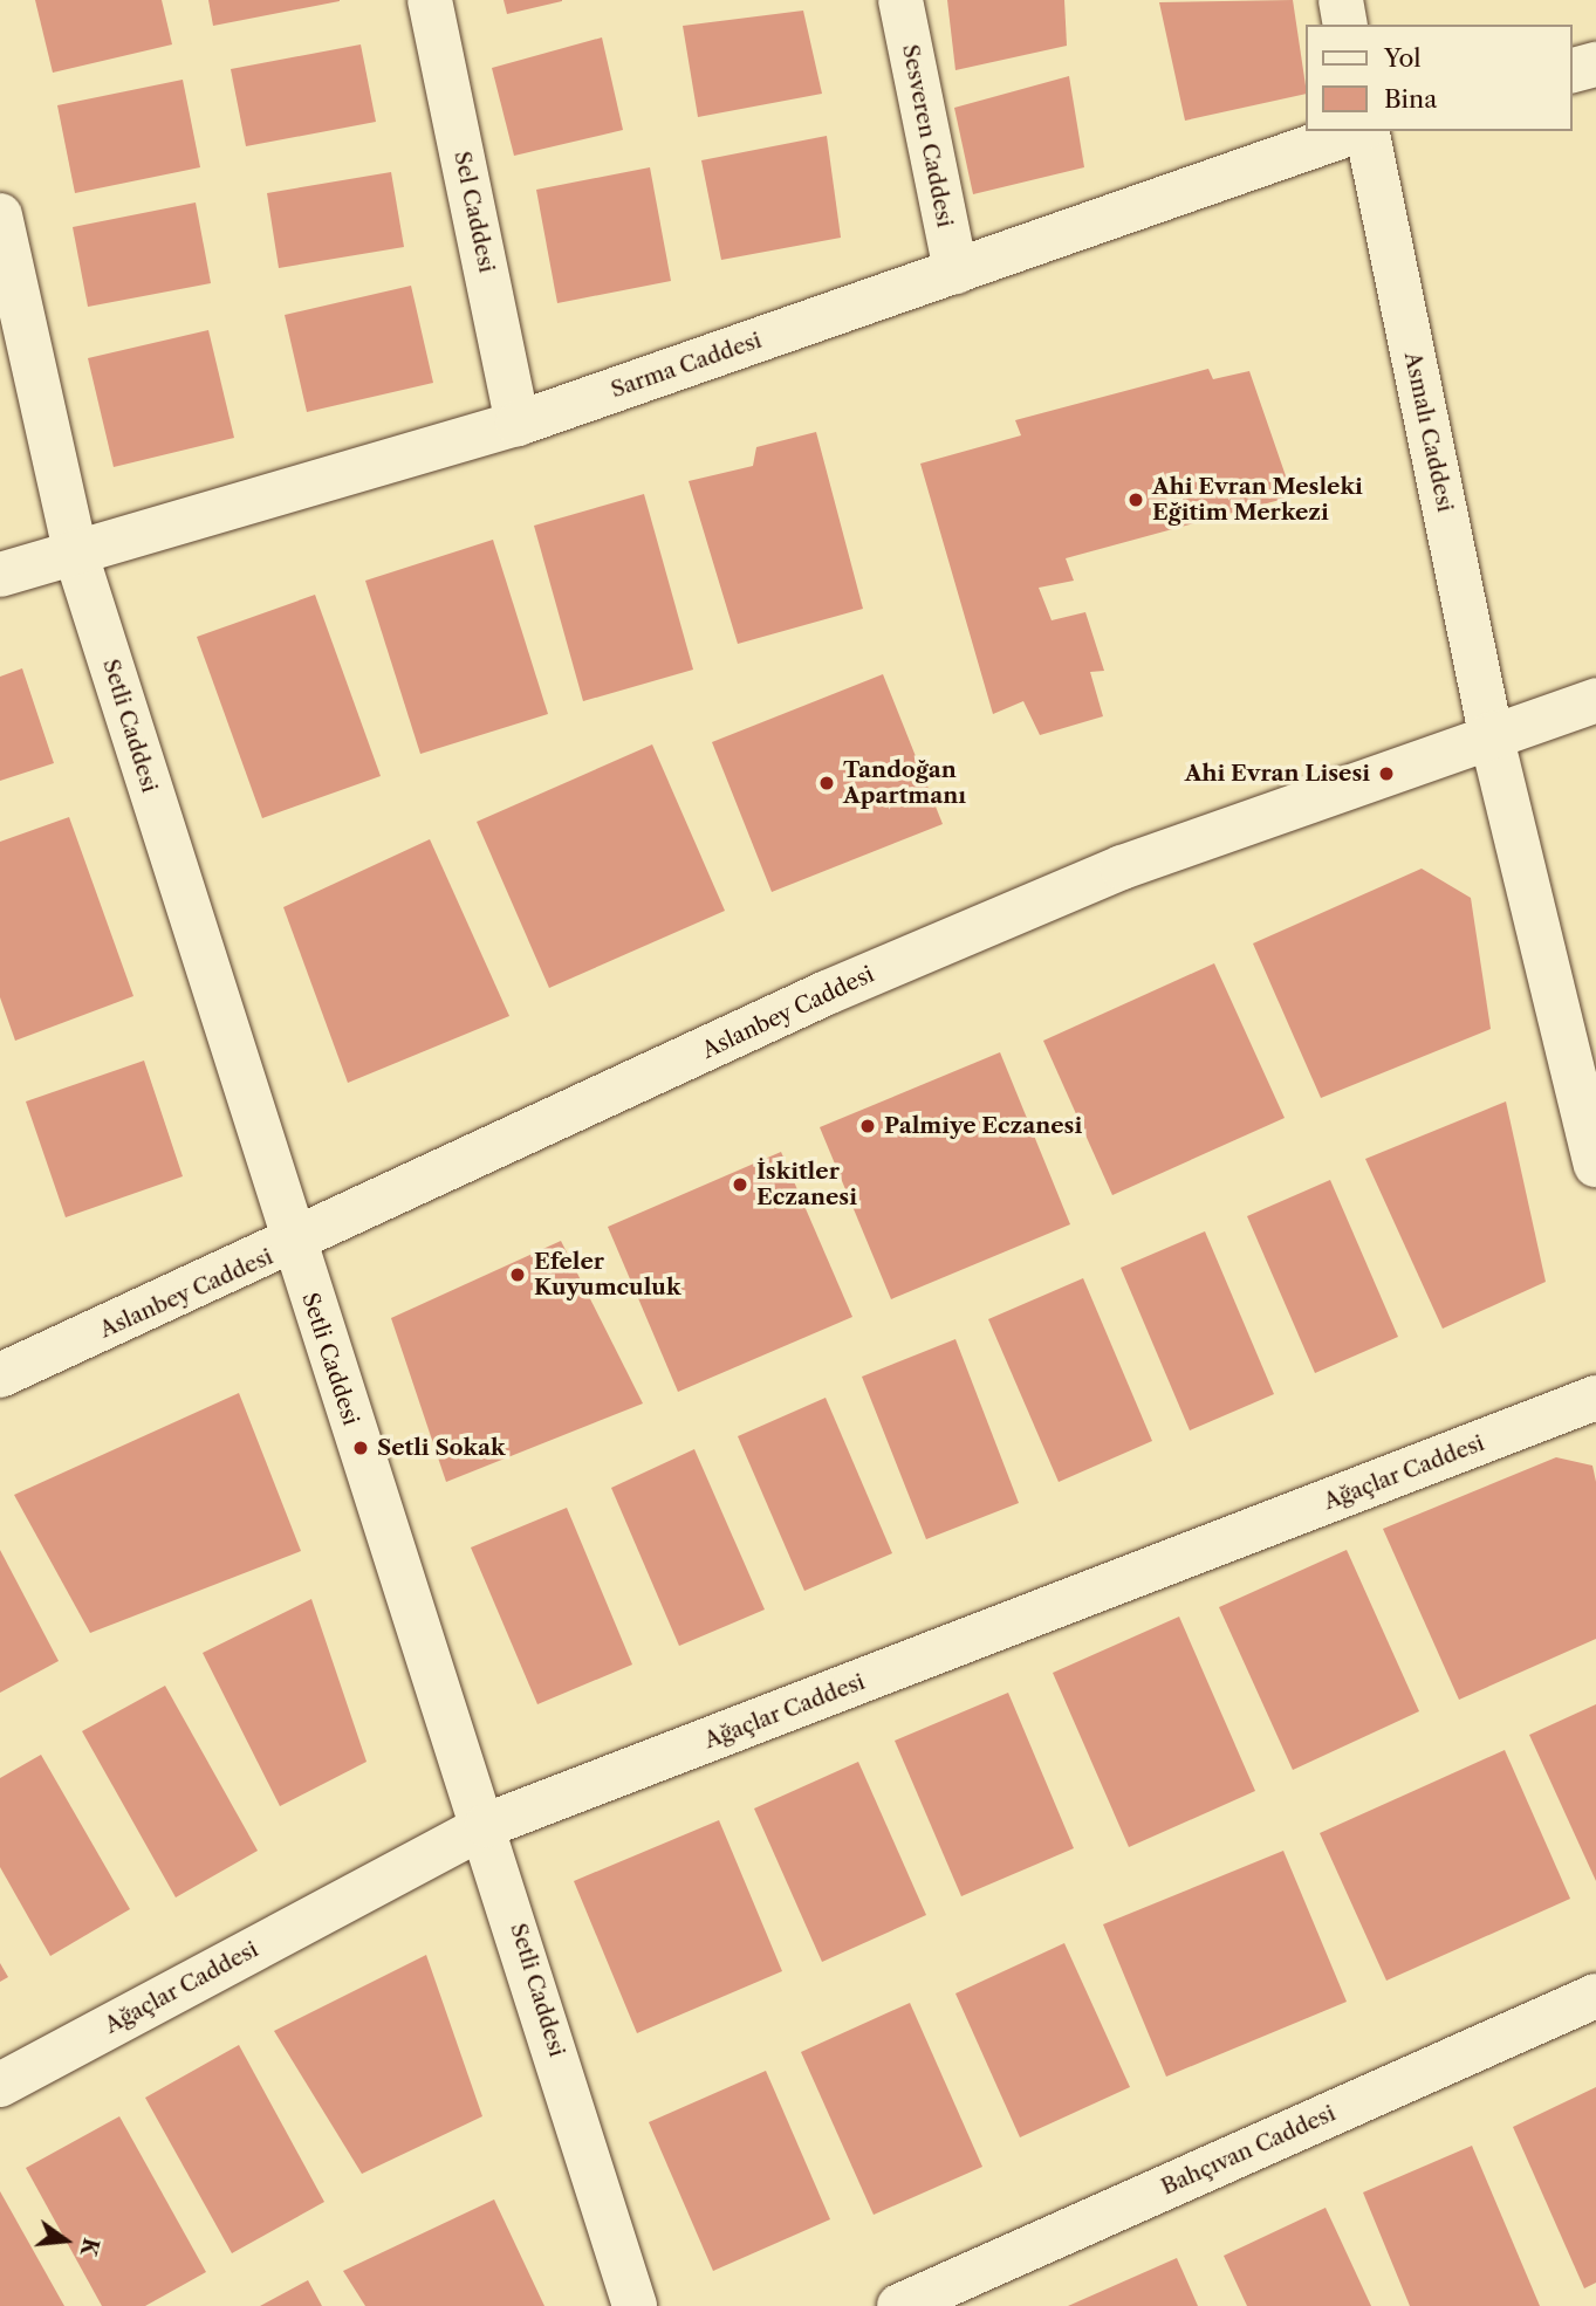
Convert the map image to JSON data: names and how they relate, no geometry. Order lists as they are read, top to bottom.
{
  "streets": {
    "street": [
      "Sesveren Caddesi",
      "Sel Caddesi",
      "Sarma Caddesi",
      "Asmalı Caddesi",
      "Setli Caddesi",
      "Aslanbey Caddesi",
      "Ağaçlar Caddesi",
      "Bahçıvan Caddesi"
    ]
  },
  "crossings": [
    ["Sesveren Caddesi", "Sarma Caddesi"],
    ["Sel Caddesi", "Sarma Caddesi"],
    ["Sarma Caddesi", "Setli Caddesi"],
    ["Asmalı Caddesi", "Aslanbey Caddesi"],
    ["Setli Caddesi", "Aslanbey Caddesi"],
    ["Setli Caddesi", "Ağaçlar Caddesi"]
  ],
  "places": [
    "Ahi Evran Mesleki Eğitim Merkezi",
    "Ahi Evran Lisesi",
    "Tandoğan Apartmanı",
    "Palmiye Eczanesi",
    "İskitler Eczanesi",
    "Efeler Kuyumculuk",
    "Setli Sokak"
  ],
  "legend": ["Yol", "Bina"],
  "north": "right"
}
